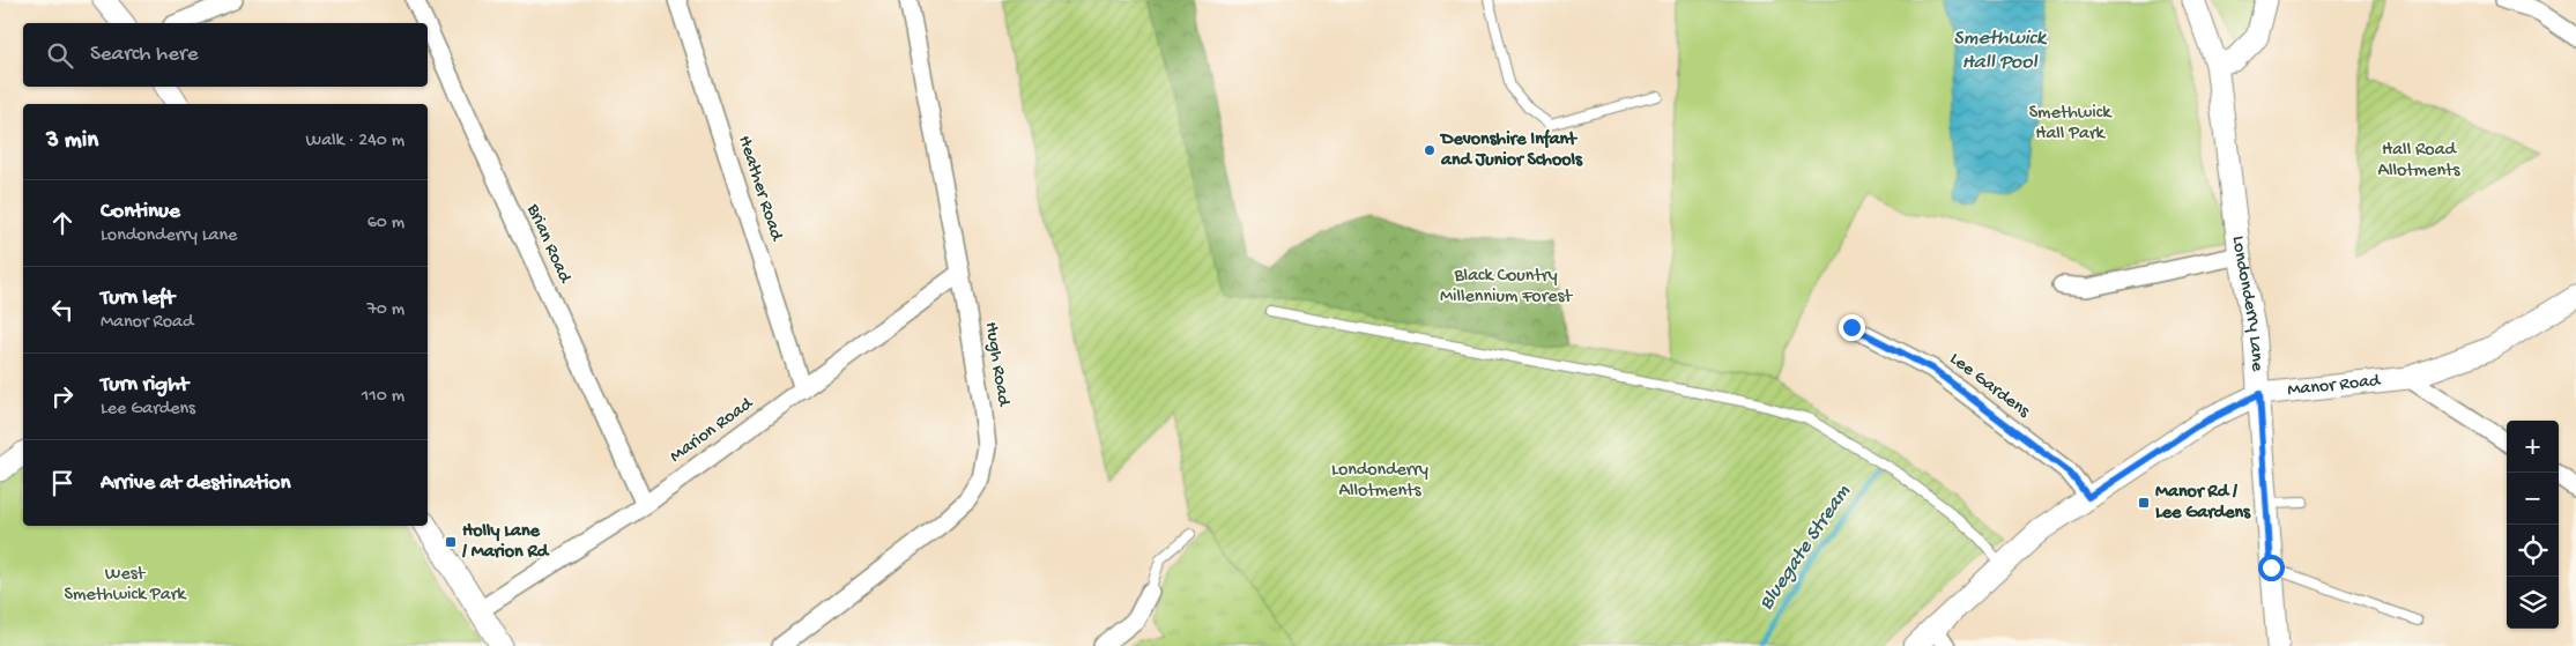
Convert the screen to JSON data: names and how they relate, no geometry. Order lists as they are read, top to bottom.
{
  "streets": {
    "street": [
      "Heather Road",
      "Brian Road",
      "Londonderry Lane",
      "Hugh Road",
      "Lee Gardens",
      "Manor Road",
      "Marion Road"
    ]
  },
  "crossings": [
    ["Heather Road", "Marion Road"],
    ["Brian Road", "Marion Road"],
    ["Londonderry Lane", "Manor Road"],
    ["Hugh Road", "Marion Road"],
    ["Lee Gardens", "Manor Road"]
  ],
  "water": ["Smethwick Hall Pool", "Bluegate Stream"],
  "parks": [
    "Smethwick Hall Park",
    "Hall Road Allotments",
    "Black Country Millennium Forest",
    "Londonderry Allotments",
    "West Smethwick Park"
  ],
  "places": {
    "other": ["Devonshire Infant and Junior Schools"],
    "transit": ["Manor Rd / Lee Gardens", "Holly Lane / Marion Rd"]
  },
  "page": {
    "search": "Search here",
    "heading": ["3 min", "Walk · 240 m"],
    "list": [
      ["Continue", "Londonderry Lane", "60 m"],
      ["Turn left", "Manor Road", "70 m"],
      ["Turn right", "Lee Gardens", "110 m"],
      "Arrive at destination"
    ],
    "map_buttons": ["+", "−"]
  }
}
